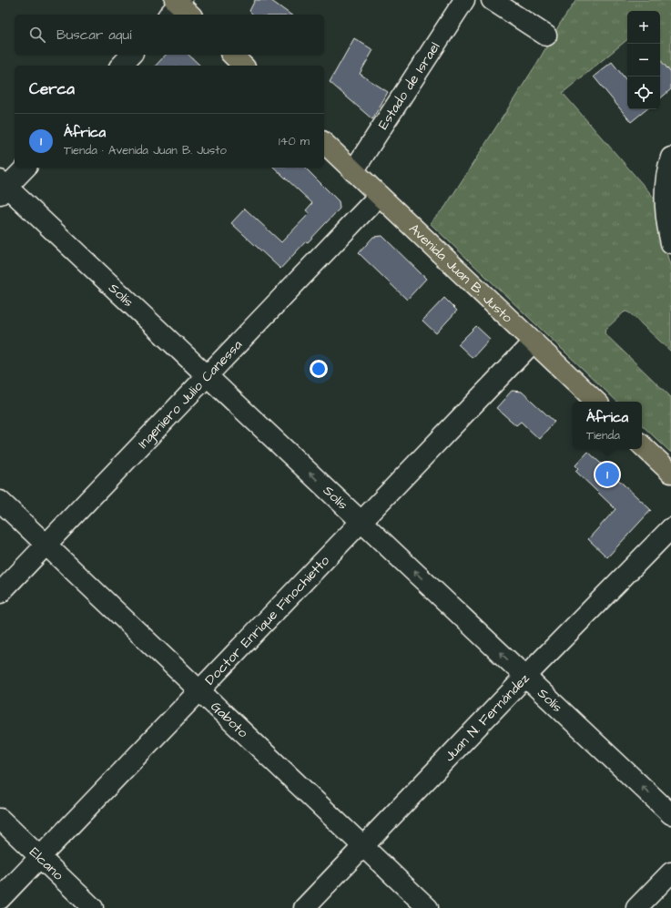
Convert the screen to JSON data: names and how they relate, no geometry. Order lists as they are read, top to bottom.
{
  "streets": {
    "main road": ["Avenida Juan B. Justo"],
    "street": [
      "Estado de Israel",
      "Solís",
      "Ingeniero Julio Canessa",
      "Doctor Enrique Finochietto",
      "Juan N. Fernández",
      "Gaboto",
      "Elcano"
    ]
  },
  "crossings": [
    ["Estado de Israel", "Avenida Juan B. Justo"],
    ["Avenida Juan B. Justo", "Ingeniero Julio Canessa"],
    ["Avenida Juan B. Justo", "Doctor Enrique Finochietto"],
    ["Solís", "Ingeniero Julio Canessa"],
    ["Solís", "Doctor Enrique Finochietto"],
    ["Solís", "Juan N. Fernández"],
    ["Ingeniero Julio Canessa", "Gaboto"],
    ["Doctor Enrique Finochietto", "Gaboto"],
    ["Doctor Enrique Finochietto", "Elcano"],
    ["Juan N. Fernández", "Gaboto"]
  ],
  "one_way": ["Solís"],
  "page": {
    "map_buttons": ["+", "−"],
    "search": "Buscar aquí",
    "heading": "Cerca",
    "list": [
      {
        "mark": "1",
        "name": "África",
        "note": "Tienda · Avenida Juan B. Justo",
        "value": "140 m"
      }
    ],
    "popup": ["África", "Tienda"],
    "pins": "1"
  }
}
